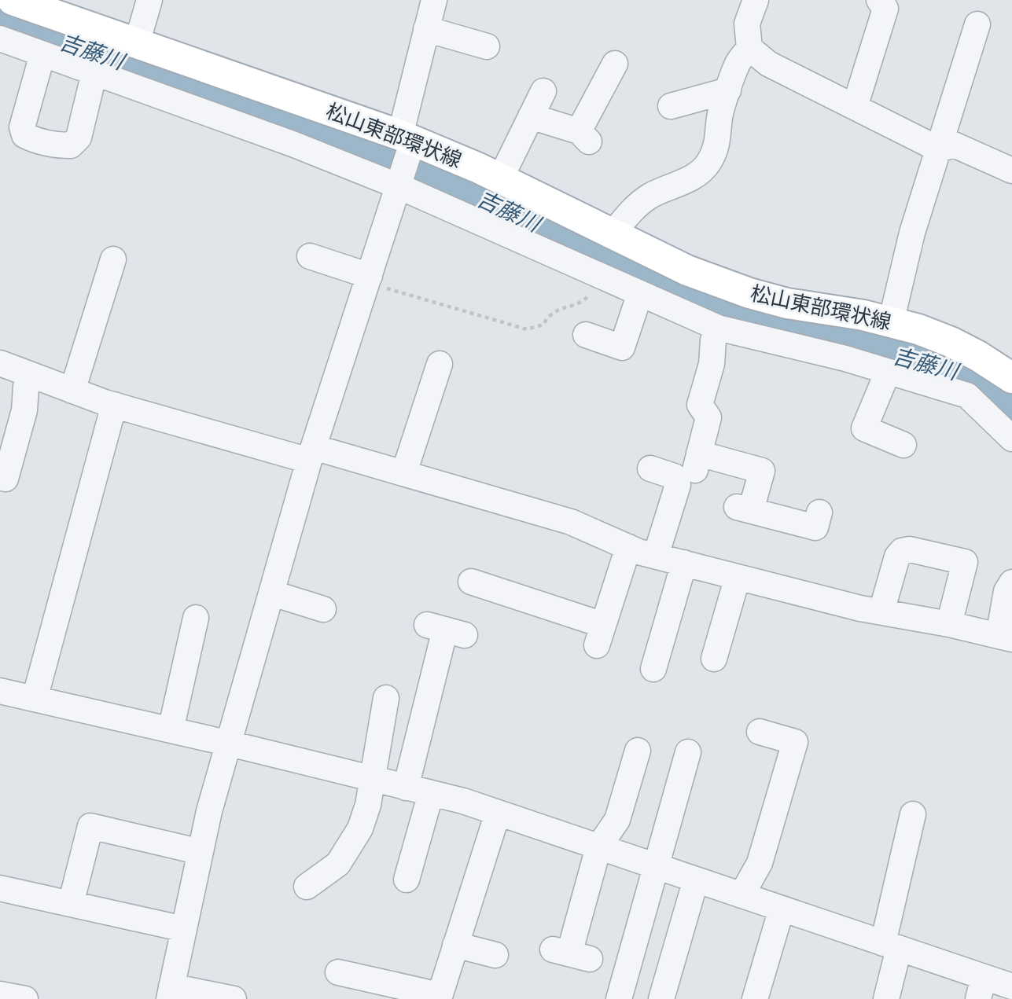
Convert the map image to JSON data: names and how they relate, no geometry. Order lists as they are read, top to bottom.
{
  "streets": {
    "main road": ["松山東部環状線"]
  },
  "water": ["吉藤川"]
}
